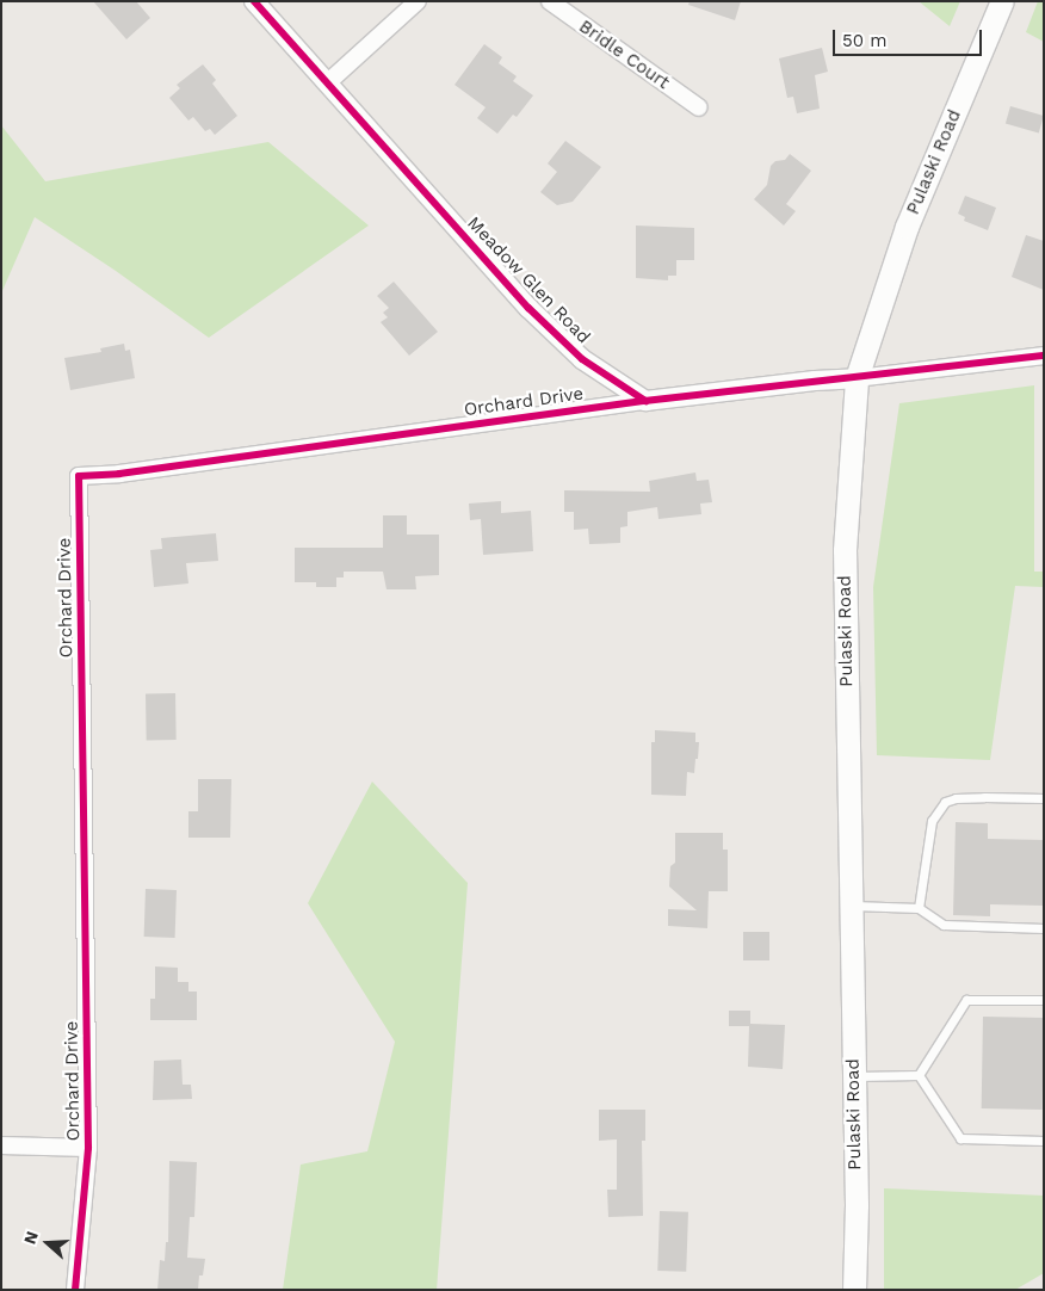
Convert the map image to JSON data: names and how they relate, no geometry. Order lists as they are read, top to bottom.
{
  "streets": {
    "main road": ["Pulaski Road"],
    "street": ["Bridle Court", "Meadow Glen Road", "Orchard Drive"]
  },
  "crossings": [
    ["Meadow Glen Road", "Orchard Drive"]
  ],
  "scale_bar": "50 m",
  "north": "left"
}
